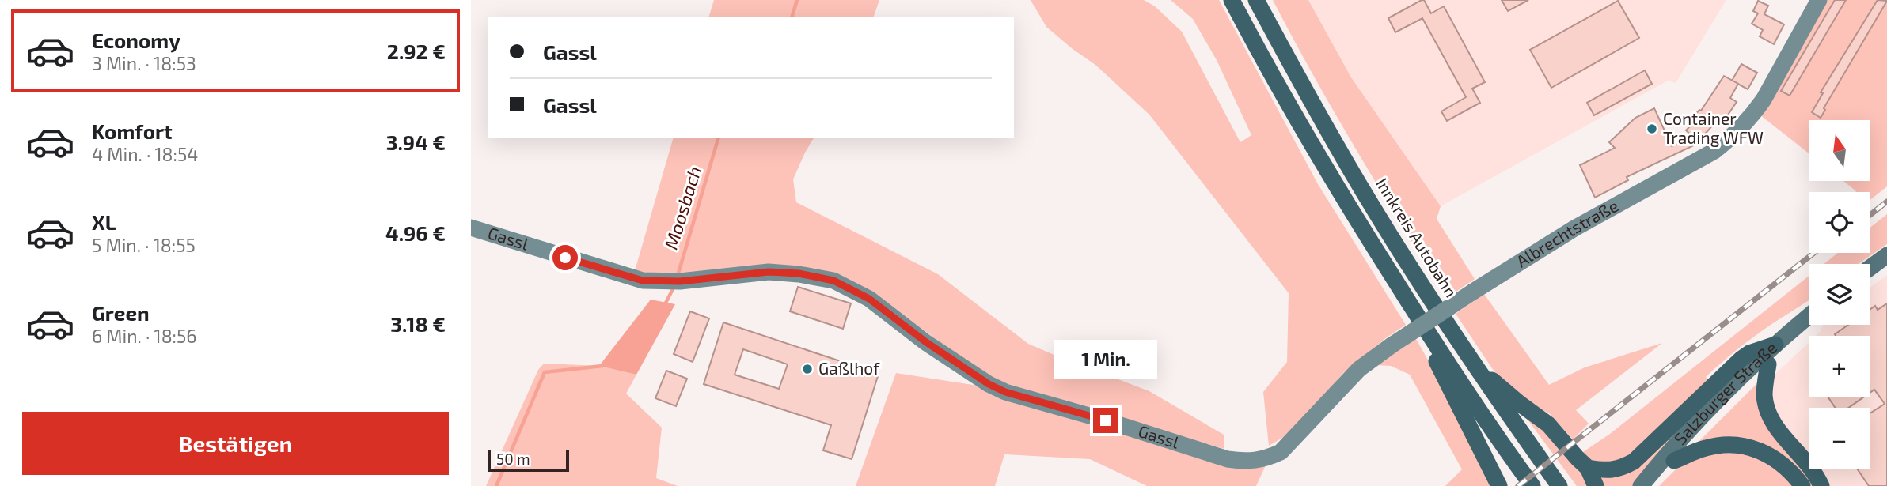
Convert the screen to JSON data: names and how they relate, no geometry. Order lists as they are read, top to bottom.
{
  "streets": {
    "highway": ["Innkreis Autobahn"],
    "main road": ["Salzburger Straße"],
    "street": ["Albrechtstraße", "Gassl"]
  },
  "crossings": [
    ["Albrechtstraße", "Gassl"]
  ],
  "water": ["Moosbach"],
  "places": ["Container Trading WFW", "Gaßlhof"],
  "scale_bar": "50 m",
  "north": "top",
  "page": {
    "list": [
      {
        "name": "Economy",
        "note": "3 Min. · 18:53",
        "value": "2.92 €"
      },
      {
        "name": "Komfort",
        "note": "4 Min. · 18:54",
        "value": "3.94 €"
      },
      {
        "name": "XL",
        "note": "5 Min. · 18:55",
        "value": "4.96 €"
      },
      {
        "name": "Green",
        "note": "6 Min. · 18:56",
        "value": "3.18 €"
      }
    ],
    "banner": ["Gassl", "Gassl"],
    "map_buttons": ["+", "−"],
    "bubble": "1 Min.",
    "buttons": "Bestätigen",
    "scale": "50 m"
  }
}
